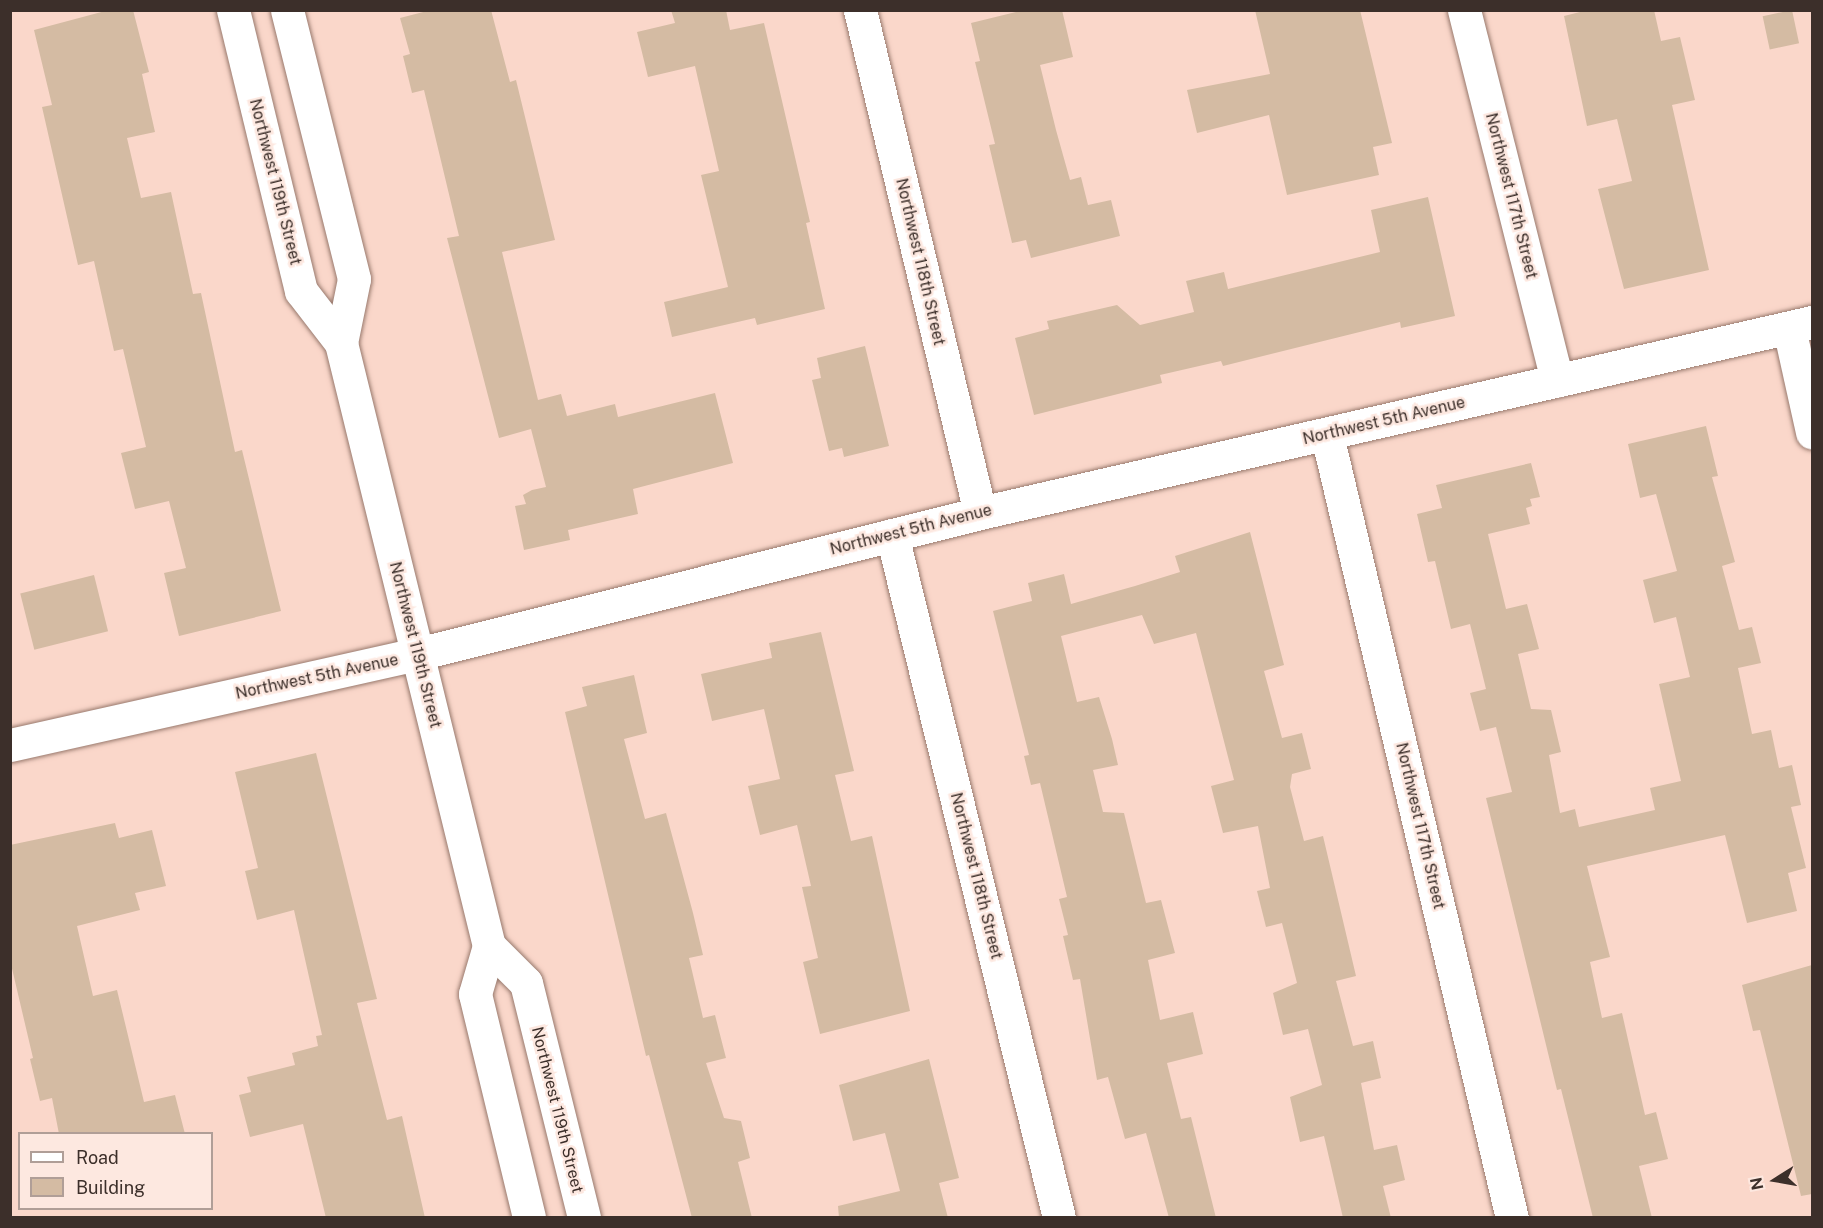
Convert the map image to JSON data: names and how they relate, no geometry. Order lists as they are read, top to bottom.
{
  "streets": {
    "street": [
      "Northwest 119th Street",
      "Northwest 117th Street",
      "Northwest 118th Street",
      "Northwest 5th Avenue"
    ]
  },
  "crossings": [
    ["Northwest 119th Street", "Northwest 5th Avenue"],
    ["Northwest 117th Street", "Northwest 5th Avenue"],
    ["Northwest 118th Street", "Northwest 5th Avenue"]
  ],
  "legend": ["Road", "Building"],
  "north": "left"
}
